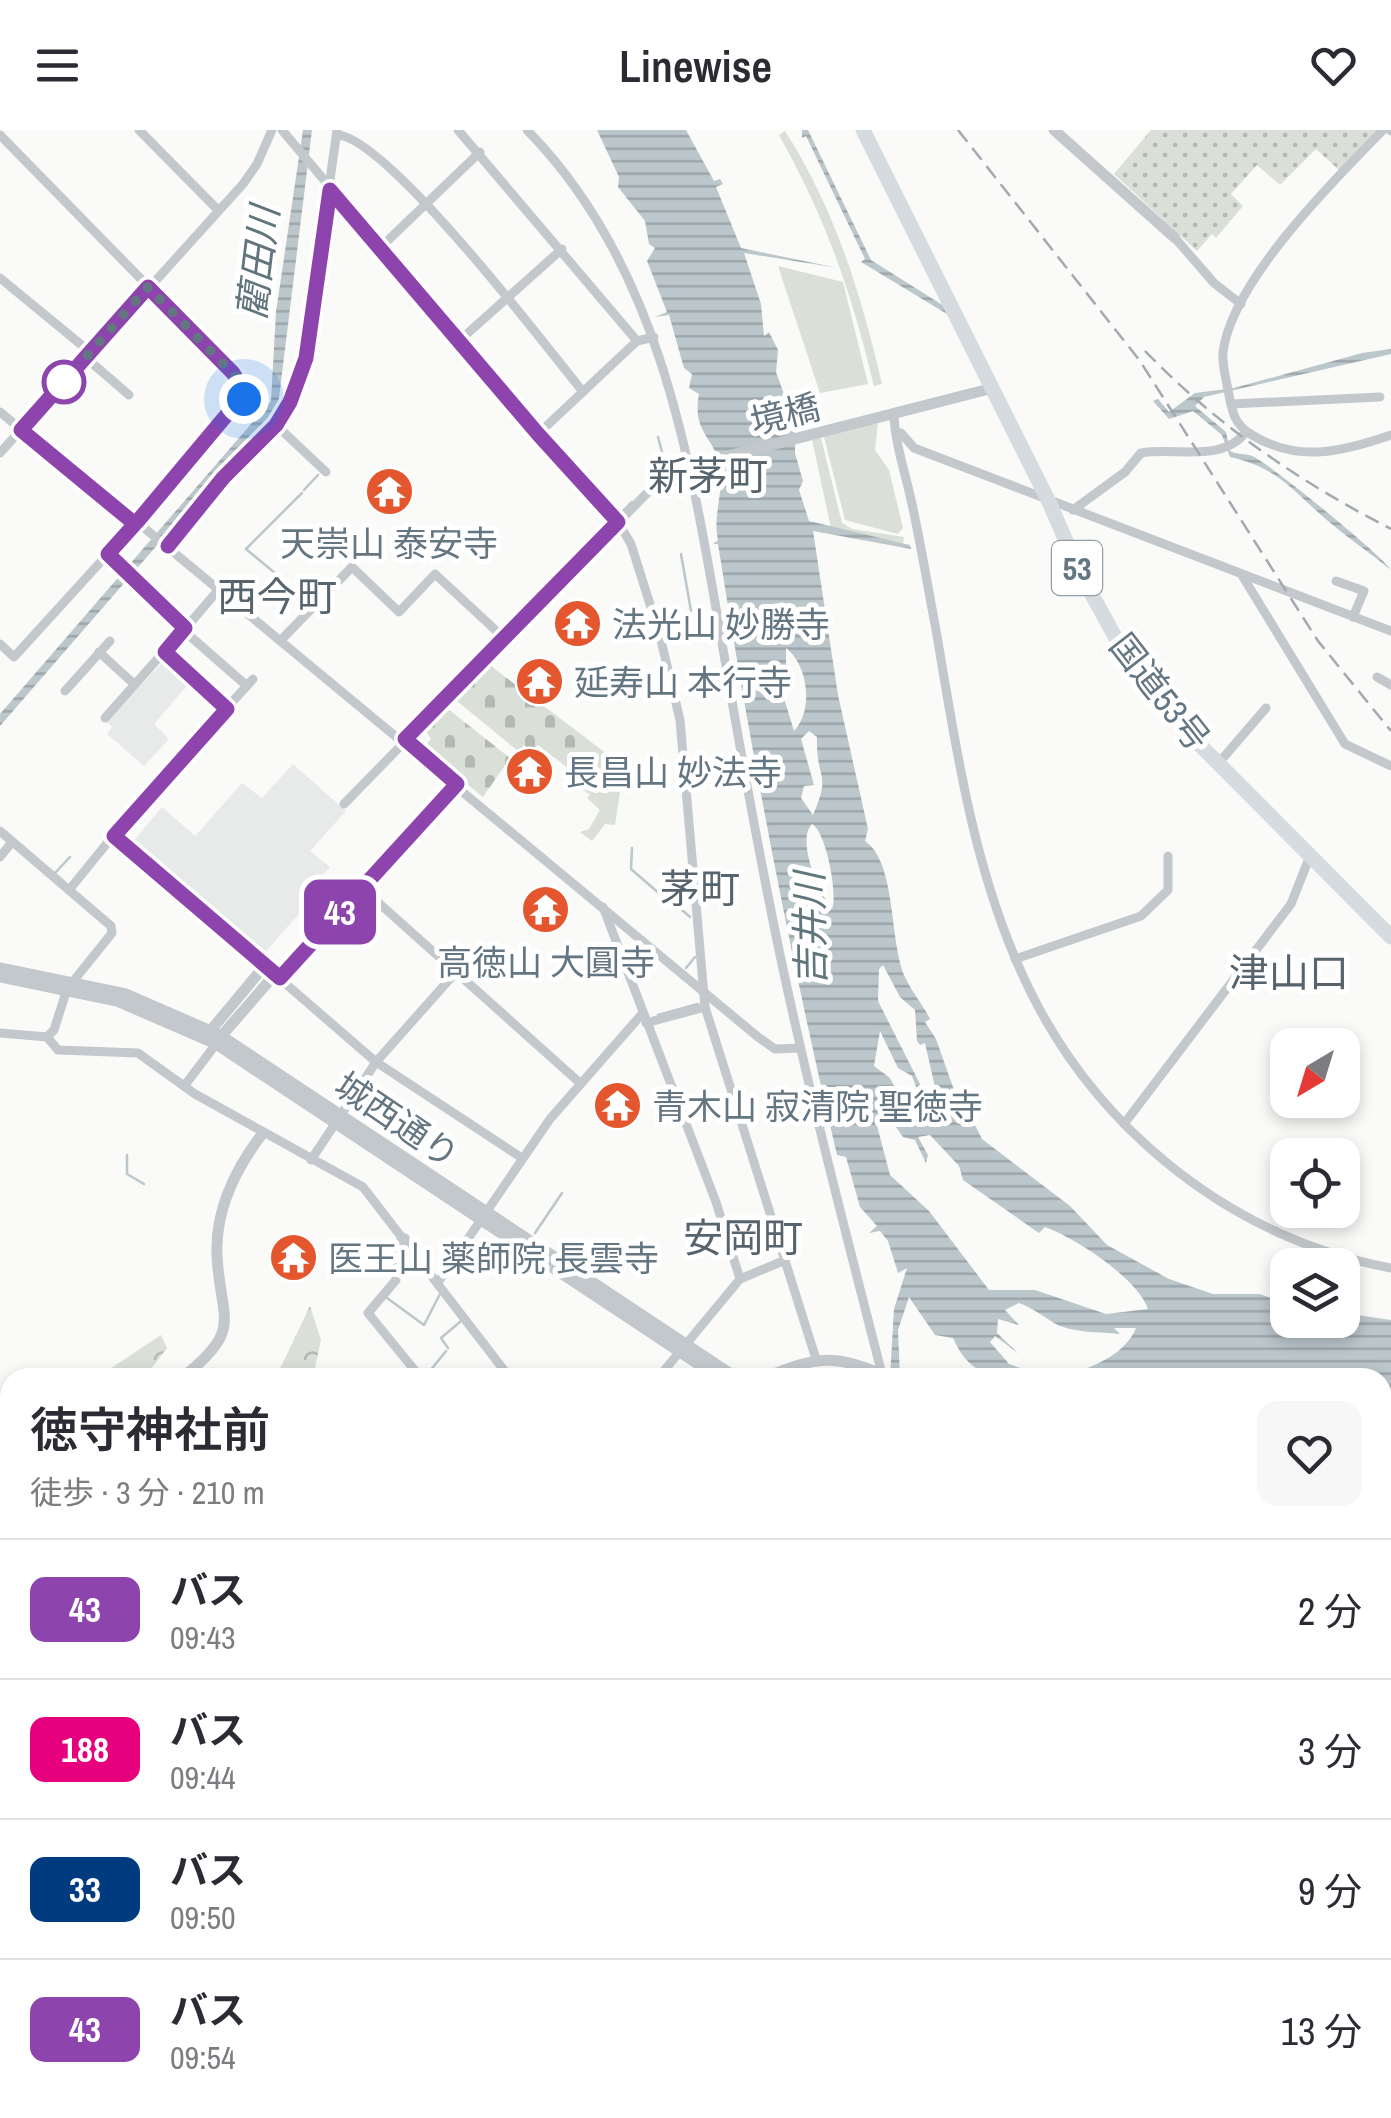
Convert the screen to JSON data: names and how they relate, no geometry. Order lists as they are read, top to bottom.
{
  "streets": {
    "highway": ["53", "国道53号"],
    "street": ["境橋", "城西通り"]
  },
  "crossings": [
    ["境橋", "国道53号"]
  ],
  "districts": [
    "新茅町",
    "西今町",
    "茅町",
    "津山口",
    "安岡町"
  ],
  "water": ["藺田川", "吉井川"],
  "places": {
    "temple": [
      "天崇山 泰安寺",
      "法光山 妙勝寺",
      "延寿山 本行寺",
      "長昌山 妙法寺",
      "高徳山 大圓寺",
      "青木山 寂清院 聖徳寺",
      "医王山 薬師院 長雲寺"
    ]
  },
  "lines": ["bus line 43"],
  "north": "bottom left",
  "page": {
    "header": "Linewise",
    "on_map": "43",
    "heading": ["徳守神社前", "徒歩 · 3 分 · 210 m"],
    "list": [
      {
        "mark": "43",
        "name": "バス",
        "note": "09:43",
        "value": "2 分"
      },
      {
        "mark": "188",
        "name": "バス",
        "note": "09:44",
        "value": "3 分"
      },
      {
        "mark": "33",
        "name": "バス",
        "note": "09:50",
        "value": "9 分"
      },
      {
        "mark": "43",
        "name": "バス",
        "note": "09:54",
        "value": "13 分"
      }
    ]
  }
}
